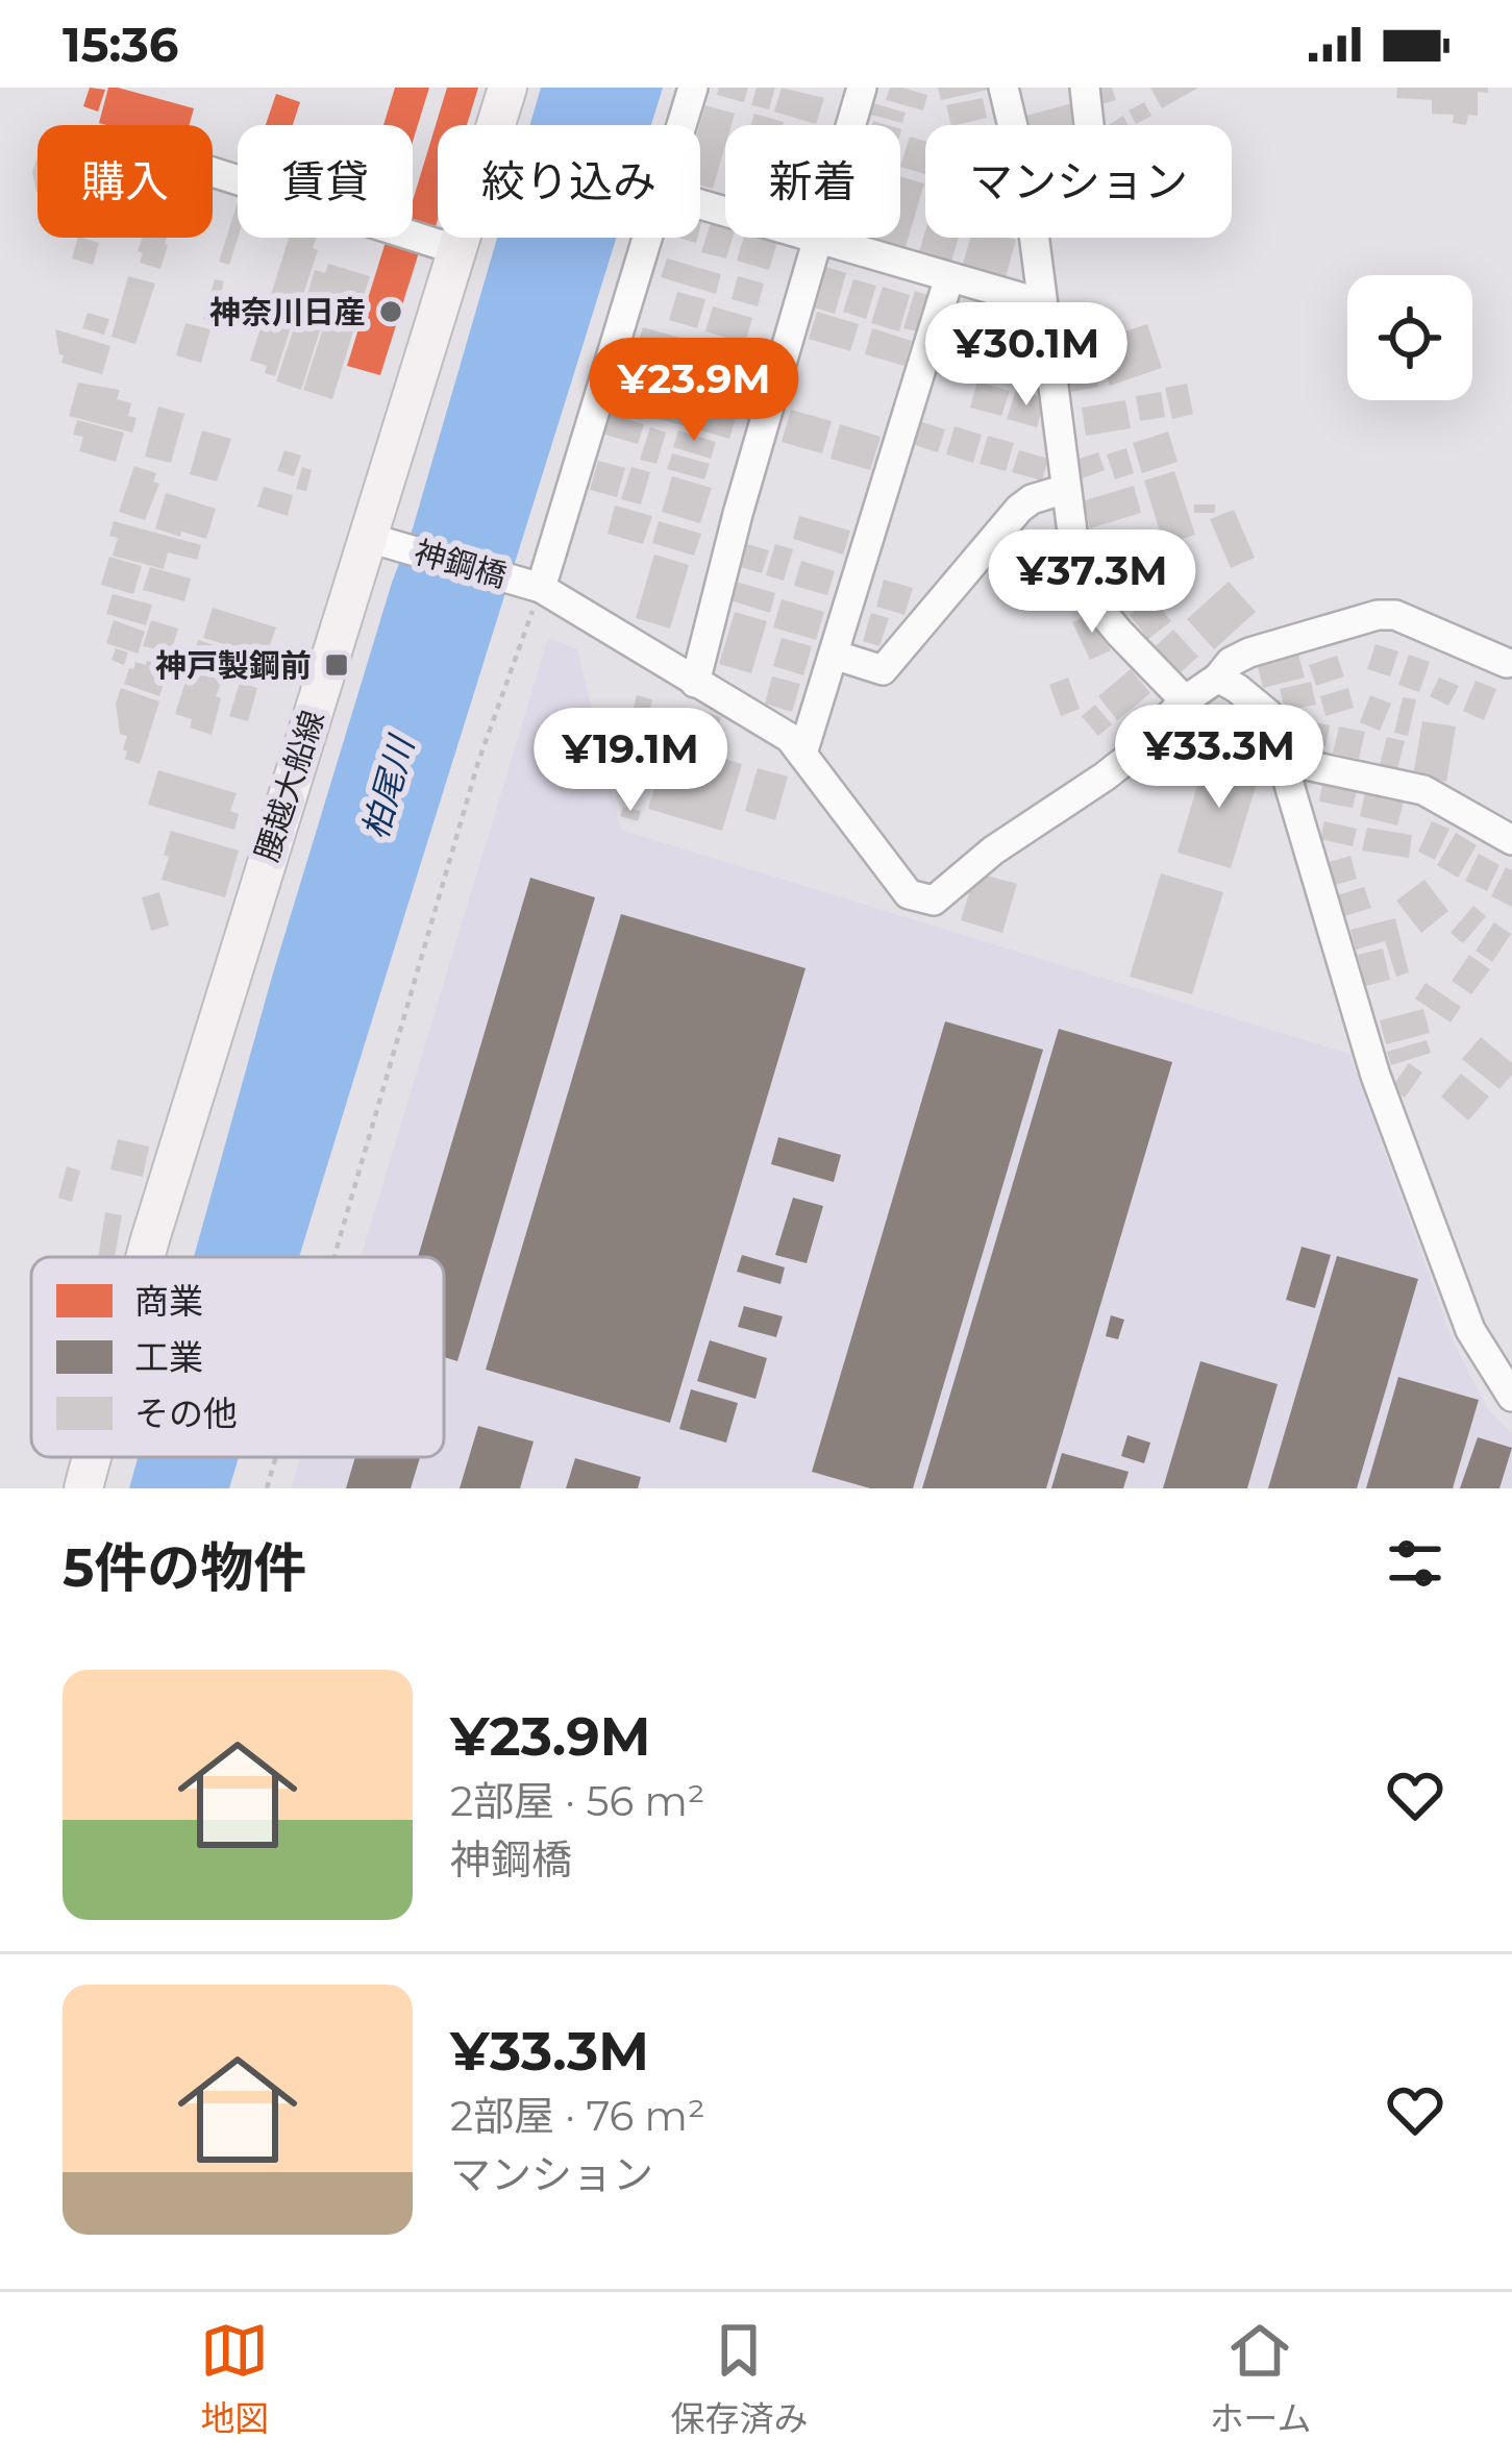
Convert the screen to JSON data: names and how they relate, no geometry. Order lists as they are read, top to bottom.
{
  "streets": {
    "main road": ["腰越大船線"],
    "street": ["神鋼橋"]
  },
  "crossings": [
    ["神鋼橋", "腰越大船線"]
  ],
  "water": ["柏尾川"],
  "places": {
    "other": ["神奈川日産"],
    "transit": ["神戸製鋼前"]
  },
  "legend": ["商業", "工業", "その他"],
  "page": {
    "status": "15:36",
    "chip": [
      "購入",
      "賃貸",
      "絞り込み",
      "新着",
      "マンション"
    ],
    "price": [
      "¥30.1M",
      "¥23.9M",
      "¥37.3M",
      "¥33.3M",
      "¥19.1M"
    ],
    "heading": "5件の物件",
    "list": [
      {
        "name": "¥23.9M",
        "note": "2部屋 · 56 m² · 神鋼橋"
      },
      {
        "name": "¥33.3M",
        "note": "2部屋 · 76 m² · マンション"
      }
    ],
    "tabs": ["地図", "保存済み", "ホーム"]
  }
}
